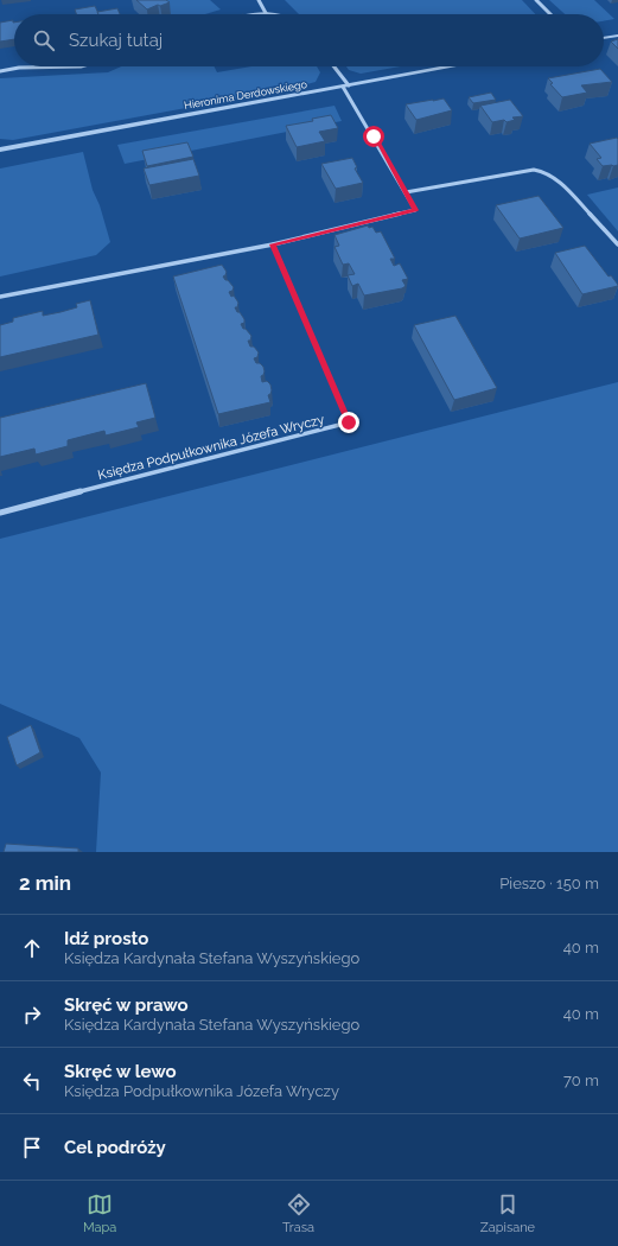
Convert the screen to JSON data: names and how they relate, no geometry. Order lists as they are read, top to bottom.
{
  "streets": {
    "street": ["Hieronima Derdowskiego", "Księdza Podpułkownika Józefa Wryczy"]
  },
  "page": {
    "search": "Szukaj tutaj",
    "heading": ["2 min", "Pieszo · 150 m"],
    "list": [
      ["Idź prosto", "Księdza Kardynała Stefana Wyszyńskiego", "40 m"],
      ["Skręć w prawo", "Księdza Kardynała Stefana Wyszyńskiego", "40 m"],
      ["Skręć w lewo", "Księdza Podpułkownika Józefa Wryczy", "70 m"],
      "Cel podróży"
    ],
    "nav": ["Mapa", "Trasa", "Zapisane"]
  }
}
